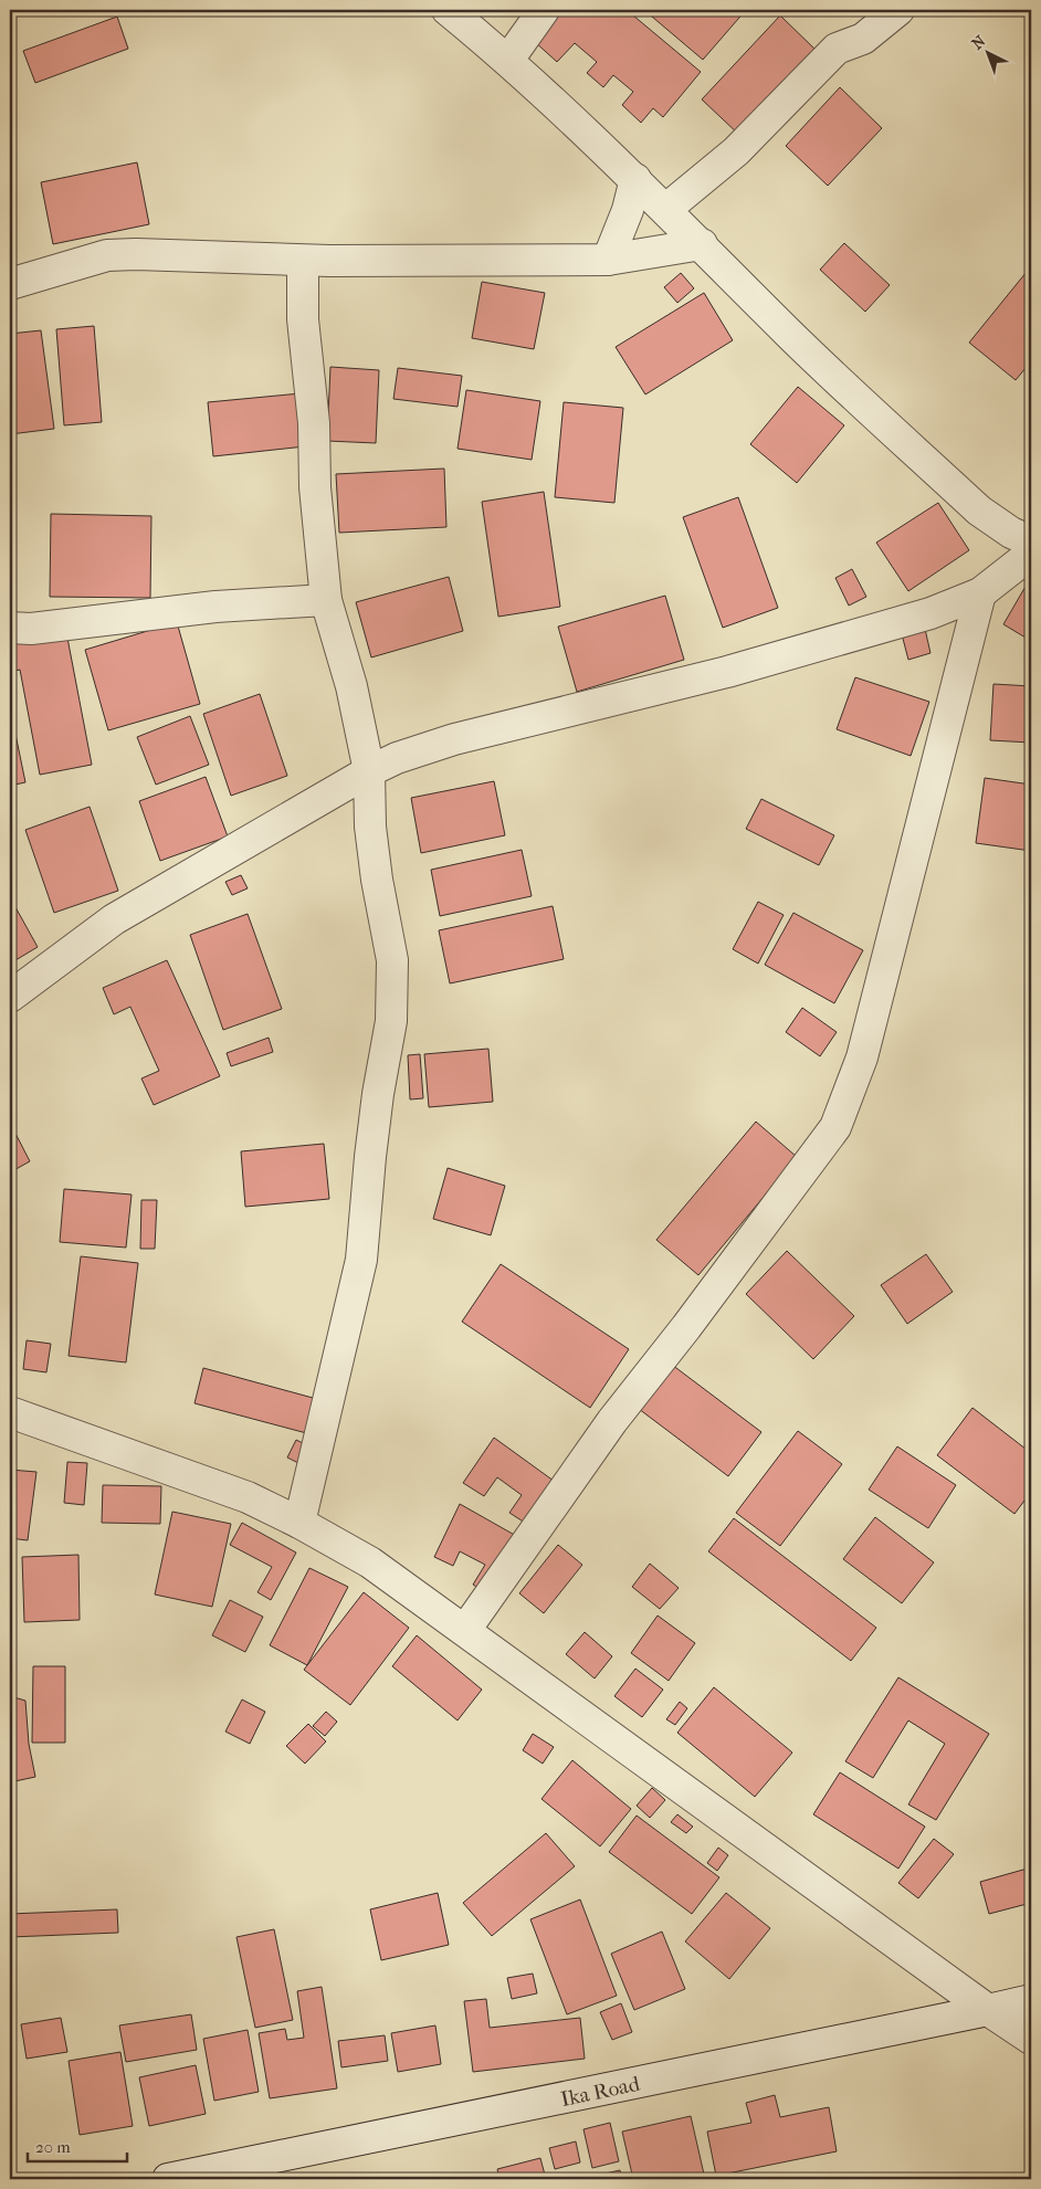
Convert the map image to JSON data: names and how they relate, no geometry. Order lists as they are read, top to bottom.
{
  "streets": {
    "street": ["Ika Road"]
  },
  "scale_bar": "20 m",
  "north": "top left"
}
